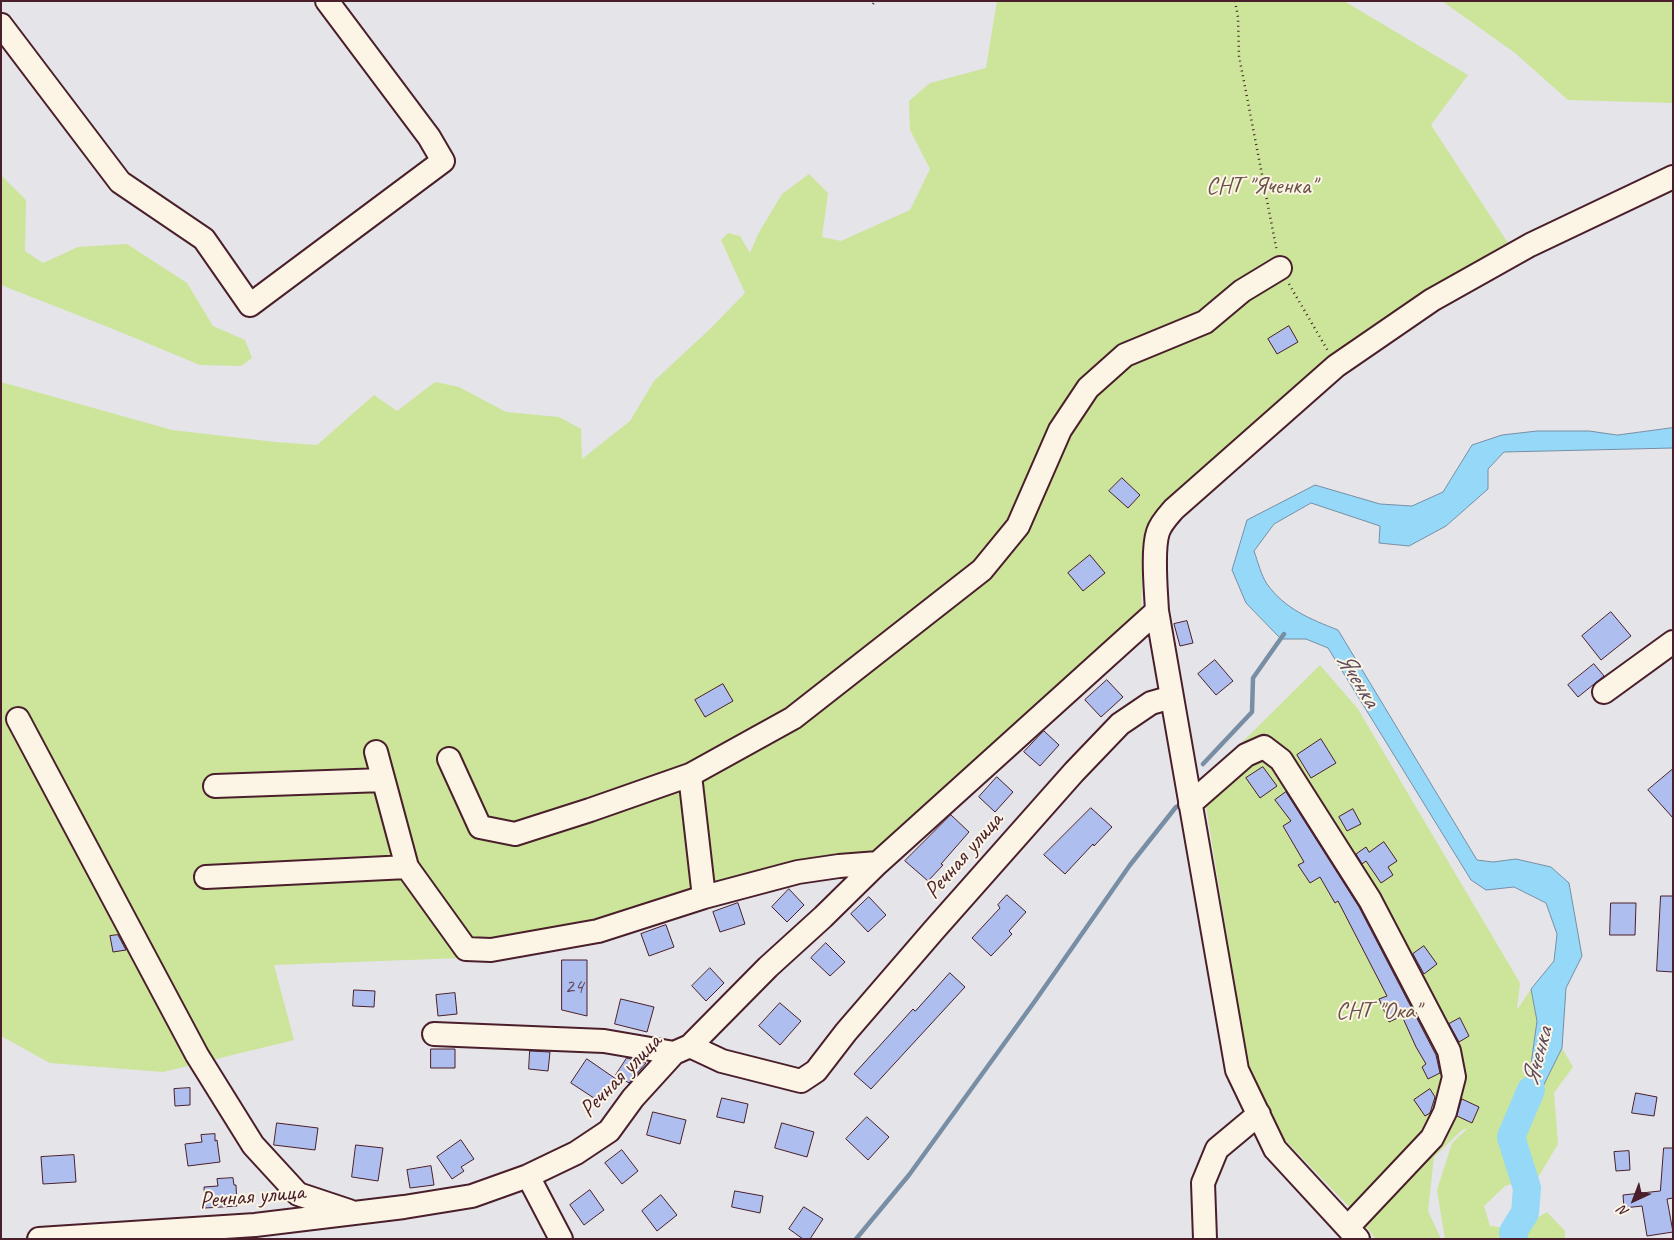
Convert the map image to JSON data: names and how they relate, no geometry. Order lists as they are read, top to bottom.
{
  "streets": {
    "street": ["Речная улица"]
  },
  "water": ["Яченка"],
  "parks": ["СНТ \"Яченка\"", "СНТ \"Ока\""],
  "house_numbers": ["24"],
  "north": "bottom left"
}
